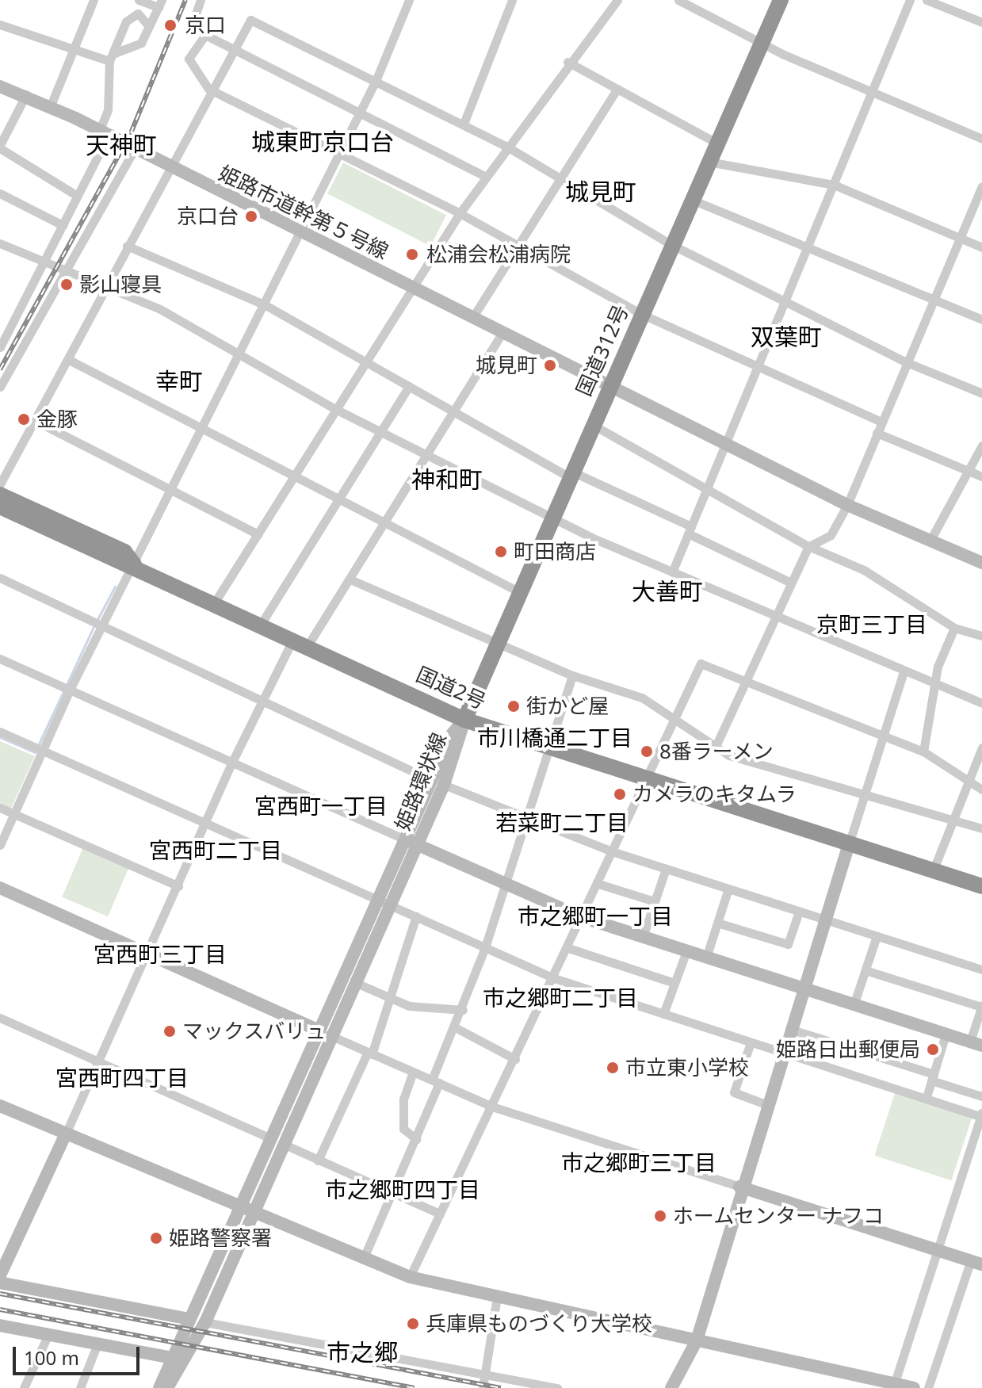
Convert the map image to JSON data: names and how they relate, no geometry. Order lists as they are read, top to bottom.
{
  "streets": {
    "highway": ["国道312号", "国道2号"],
    "street": ["姫路市道幹第５号線", "姫路環状線"]
  },
  "crossings": [
    ["姫路市道幹第５号線", "国道312号"],
    ["国道312号", "国道2号"],
    ["国道312号", "姫路環状線"],
    ["国道2号", "姫路環状線"]
  ],
  "districts": [
    "城東町京口台",
    "天神町",
    "城見町",
    "双葉町",
    "幸町",
    "神和町",
    "大善町",
    "京町三丁目",
    "市川橋通二丁目",
    "宮西町一丁目",
    "若菜町二丁目",
    "宮西町二丁目",
    "市之郷町一丁目",
    "宮西町三丁目",
    "市之郷町二丁目",
    "宮西町四丁目",
    "市之郷町三丁目",
    "市之郷町四丁目",
    "市之郷"
  ],
  "places": [
    "京口",
    "京口台",
    "松浦会松浦病院",
    "影山寝具",
    "城見町",
    "金豚",
    "町田商店",
    "街かど屋",
    "8番ラーメン",
    "カメラのキタムラ",
    "マックスバリュ",
    "姫路日出郵便局",
    "市立東小学校",
    "ホームセンター ナフコ",
    "姫路警察署",
    "兵庫県ものづくり大学校"
  ],
  "scale_bar": "100 m"
}
